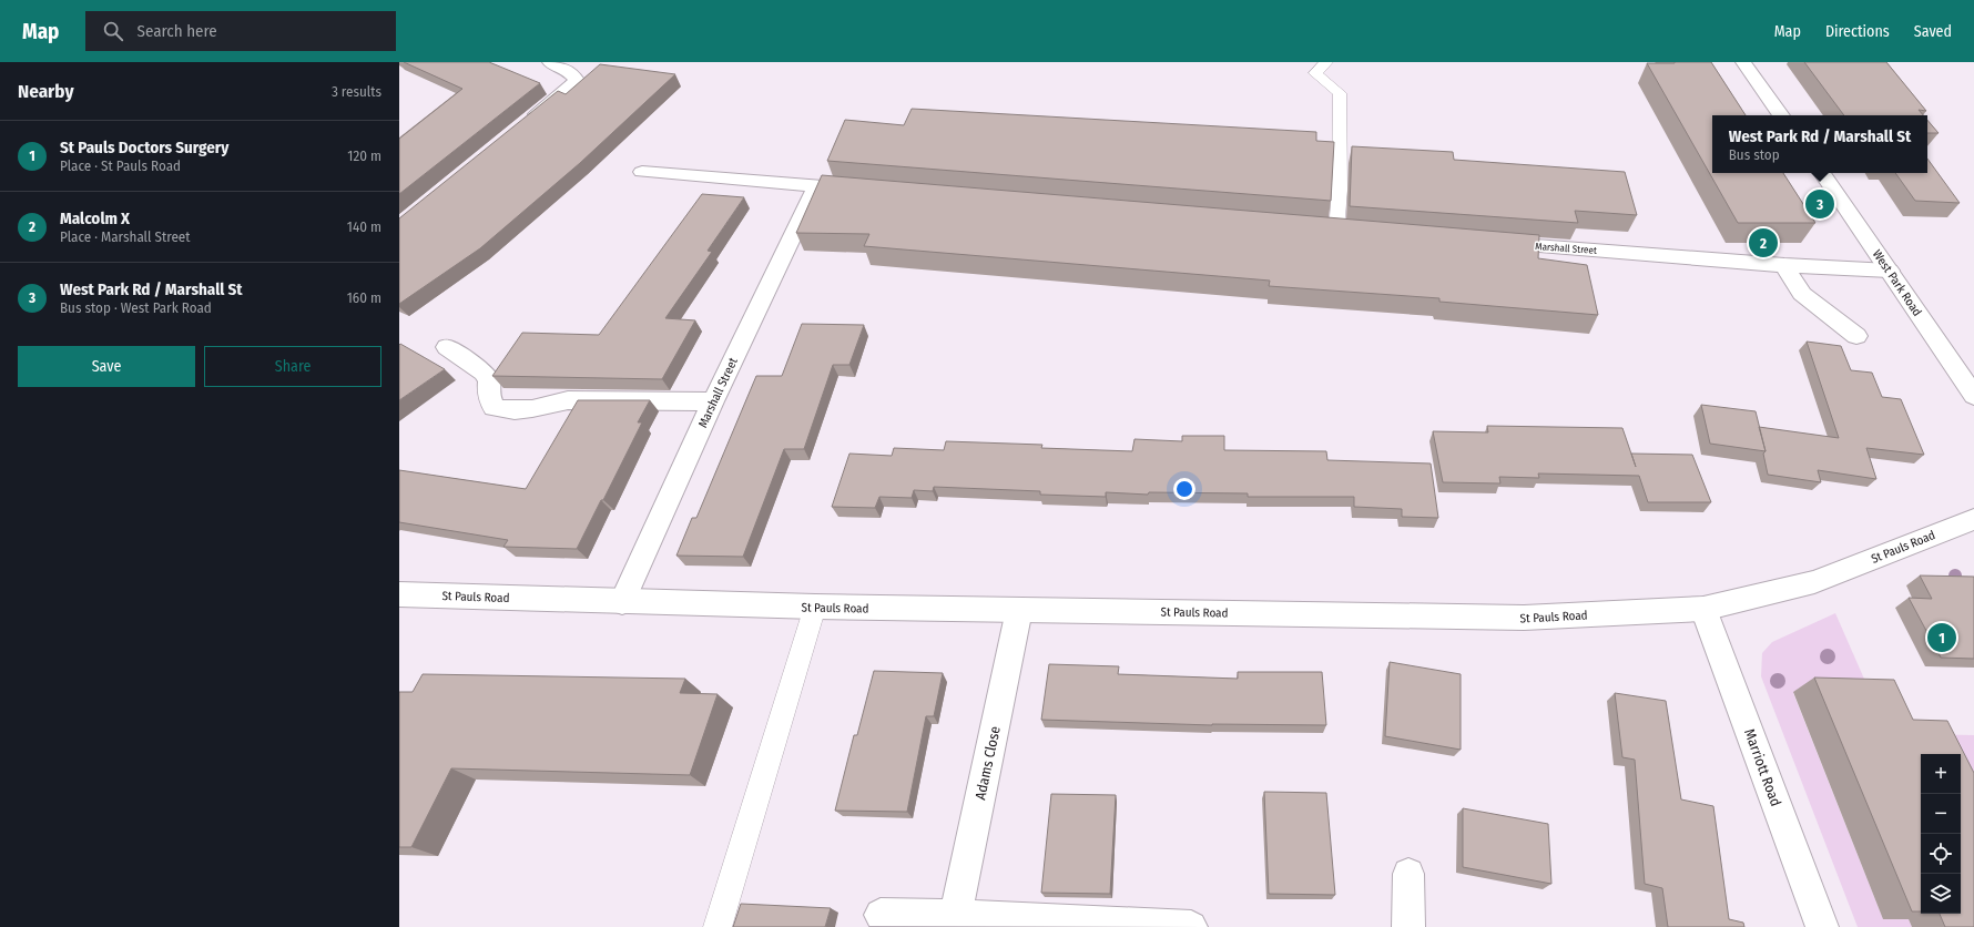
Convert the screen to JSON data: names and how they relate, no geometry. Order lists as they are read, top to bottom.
{
  "streets": {
    "street": [
      "Marshall Street",
      "West Park Road",
      "St Pauls Road",
      "Adams Close",
      "Marriott Road"
    ]
  },
  "crossings": [
    ["Marshall Street", "West Park Road"],
    ["Marshall Street", "St Pauls Road"],
    ["St Pauls Road", "Adams Close"],
    ["St Pauls Road", "Marriott Road"]
  ],
  "page": {
    "header": "Map",
    "search": "Search here",
    "nav": ["Map", "Directions", "Saved"],
    "heading": ["Nearby", "3 results"],
    "popup": ["West Park Rd / Marshall St", "Bus stop"],
    "list": [
      {
        "mark": "1",
        "name": "St Pauls Doctors Surgery",
        "note": "Place · St Pauls Road",
        "value": "120 m"
      },
      {
        "mark": "2",
        "name": "Malcolm X",
        "note": "Place · Marshall Street",
        "value": "140 m"
      },
      {
        "mark": "3",
        "name": "West Park Rd / Marshall St",
        "note": "Bus stop · West Park Road",
        "value": "160 m"
      }
    ],
    "pins": ["3", "2", "1"],
    "buttons": ["Save", "Share"],
    "map_buttons": ["+", "−"]
  }
}
